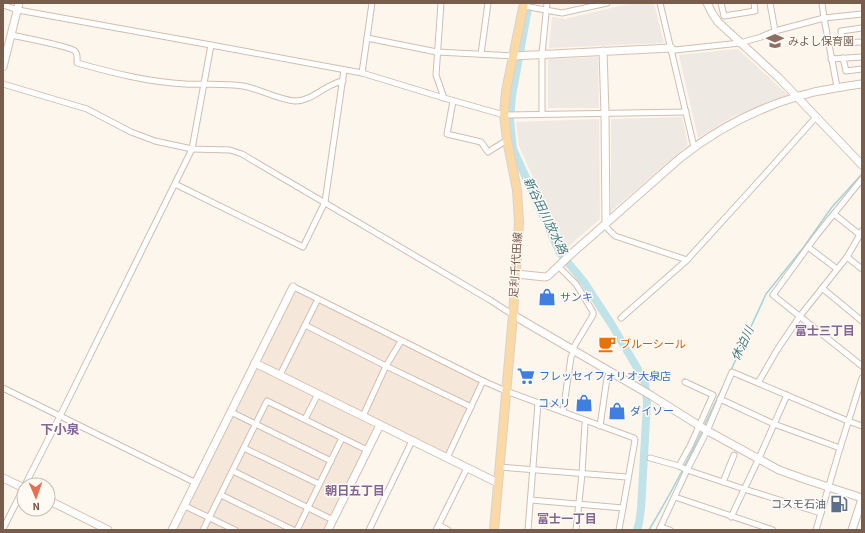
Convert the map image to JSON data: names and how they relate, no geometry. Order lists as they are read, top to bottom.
{
  "streets": {
    "main road": ["足利千代田線"]
  },
  "districts": [
    "富士三丁目",
    "下小泉",
    "朝日五丁目",
    "富士一丁目"
  ],
  "water": ["新谷田川放水路", "休泊川"],
  "places": {
    "school or university": ["みよし保育園"],
    "shop": ["サンキ", "コメリ", "ダイソー"],
    "cafe": ["ブルーシール"],
    "supermarket": ["フレッセイフォリオ大泉店"],
    "fuel station": ["コスモ石油"]
  },
  "north": "bottom"
}
